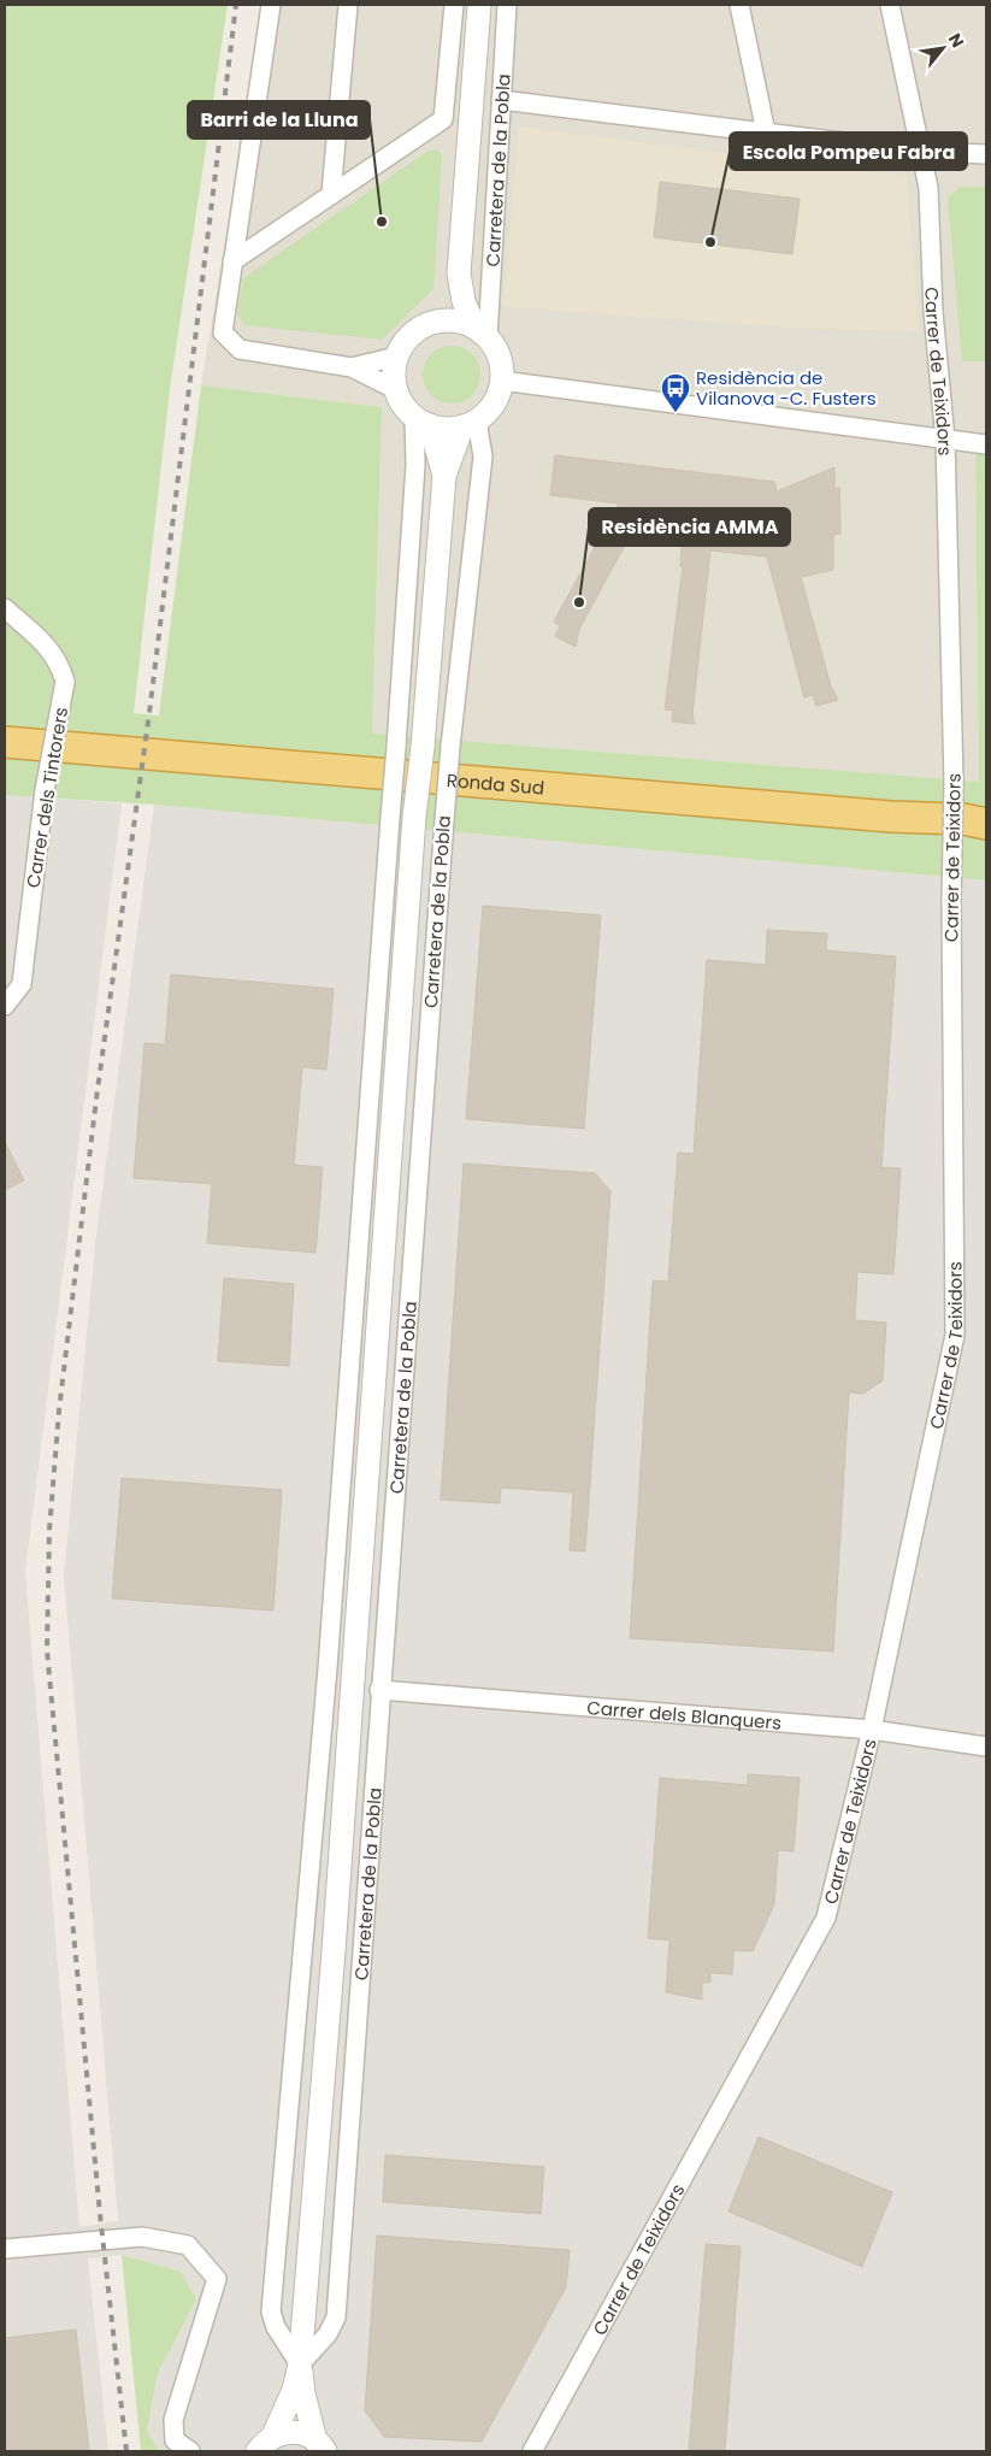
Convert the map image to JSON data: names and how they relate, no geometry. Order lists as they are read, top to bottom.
{
  "streets": {
    "highway": ["Ronda Sud"],
    "street": [
      "Carretera de la Pobla",
      "Carrer de Teixidors",
      "Carrer dels Tintorers",
      "Carrer dels Blanquers"
    ]
  },
  "crossings": [
    ["Carretera de la Pobla", "Carrer dels Blanquers"],
    ["Carrer de Teixidors", "Carrer dels Blanquers"]
  ],
  "places": {
    "other": ["Barri de la Lluna", "Escola Pompeu Fabra", "Residència AMMA"],
    "bus stop": ["Residència de Vilanova -C. Fusters"]
  },
  "north": "top right"
}
